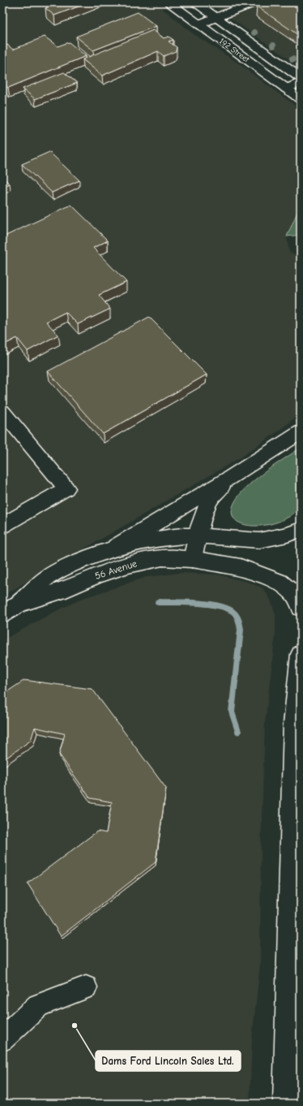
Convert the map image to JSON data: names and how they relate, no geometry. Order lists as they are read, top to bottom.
{
  "streets": {
    "main road": ["192 Street", "56 Avenue"]
  },
  "places": ["Dams Ford Lincoln Sales Ltd."]
}
